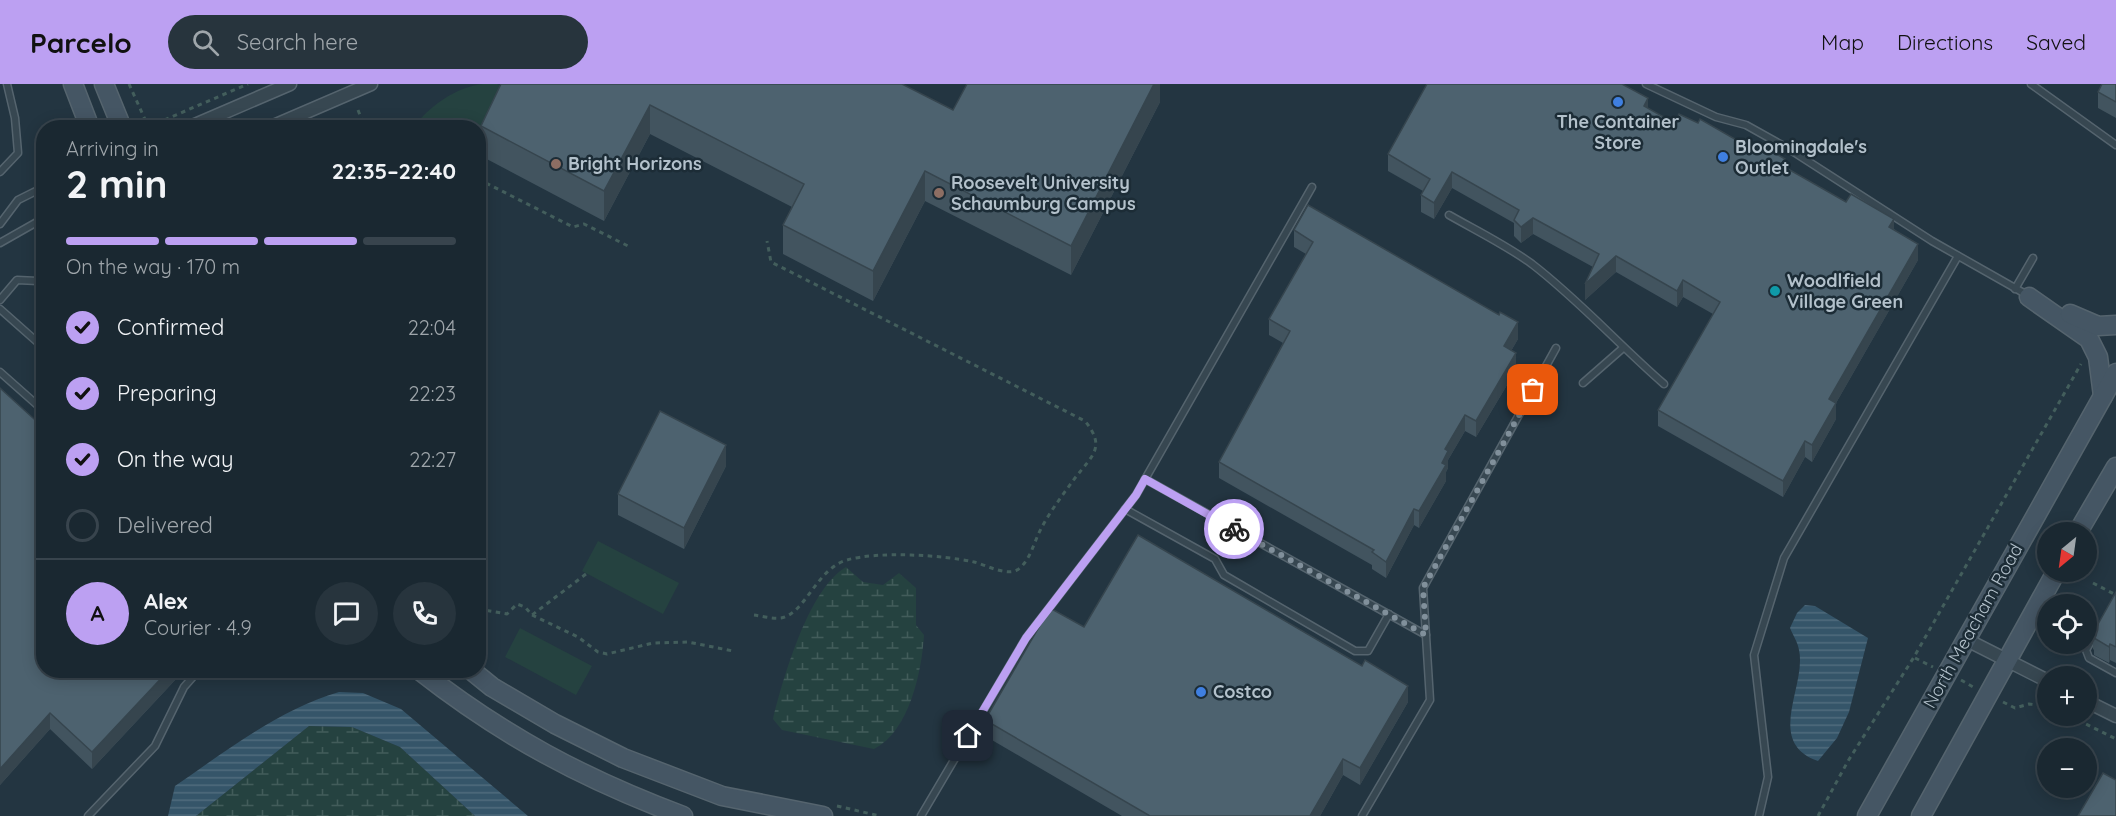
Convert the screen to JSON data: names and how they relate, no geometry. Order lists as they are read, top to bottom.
{
  "streets": {
    "main road": ["North Meacham Road"]
  },
  "places": [
    "The Container Store",
    "Bloomingdale's Outlet",
    "Bright Horizons",
    "Roosevelt University Schaumburg Campus",
    "Woodlfield Village Green",
    "Costco"
  ],
  "north": "bottom left",
  "page": {
    "header": "Parcelo",
    "search": "Search here",
    "nav": ["Map", "Directions", "Saved"],
    "heading": ["2 min", "Arriving in", "22:35–22:40"],
    "panel": ["Alex", "Courier · 4.9"],
    "bar": "On the way · 170 m",
    "list": [
      ["Confirmed", "22:04"],
      ["Preparing", "22:23"],
      ["On the way", "22:27"],
      "Delivered"
    ],
    "map_buttons": ["+", "−"],
    "round": "A"
  }
}
